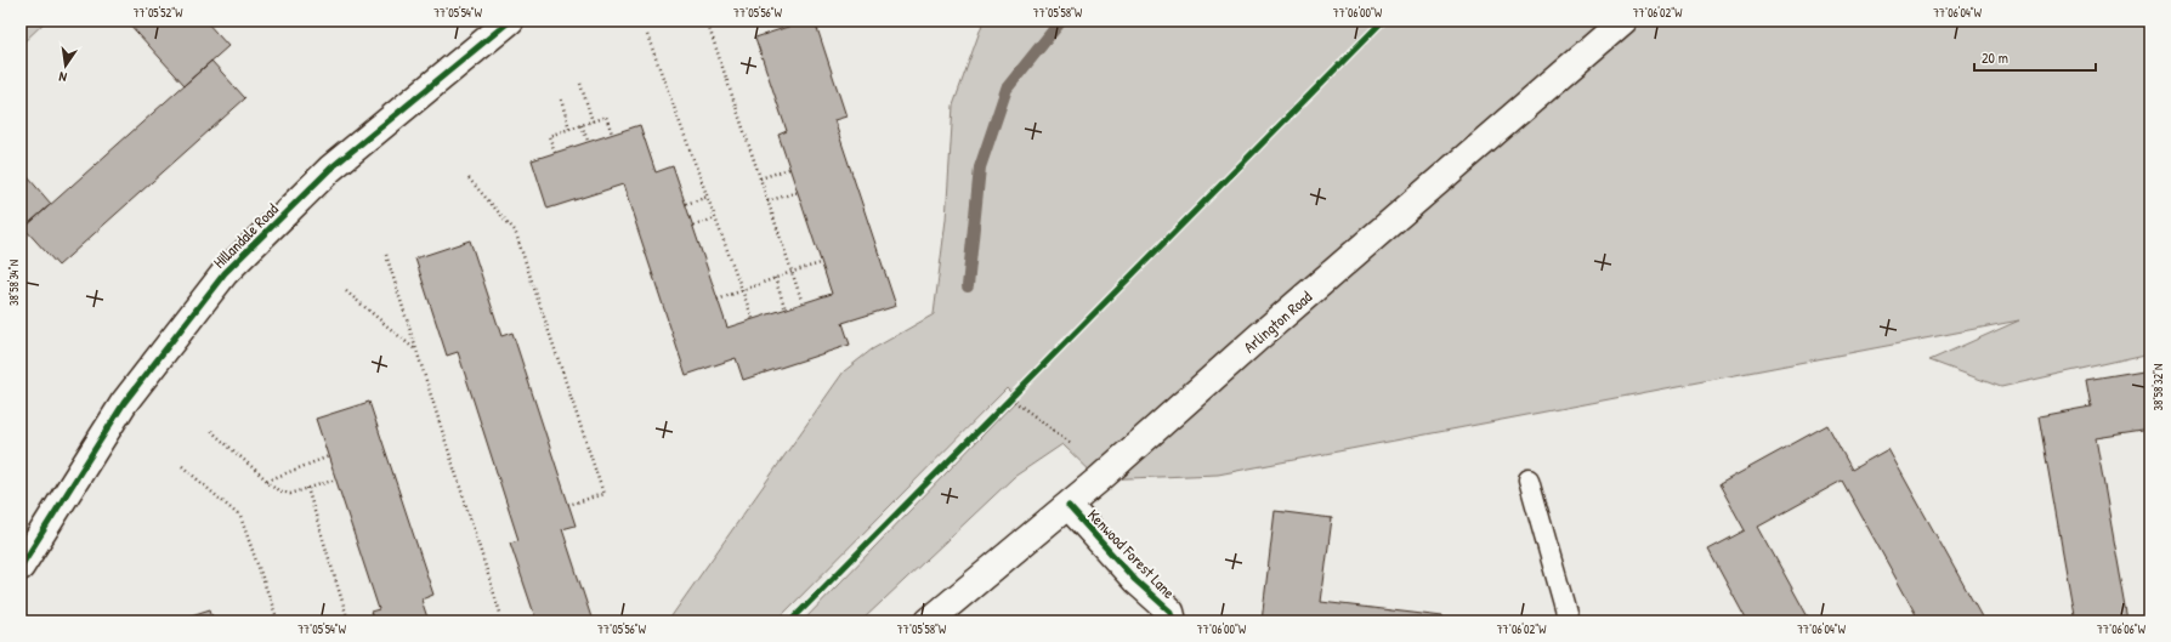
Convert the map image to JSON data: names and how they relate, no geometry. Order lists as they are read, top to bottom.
{
  "streets": {
    "main road": ["Hillandale Road", "Arlington Road", "Kenwood Forest Lane"]
  },
  "crossings": [
    ["Arlington Road", "Kenwood Forest Lane"]
  ],
  "scale_bar": "20 m",
  "north": "bottom",
  "coordinates": [
    "77°05'52\"W",
    "77°05'54\"W",
    "77°05'56\"W",
    "77°05'58\"W",
    "77°06'00\"W",
    "77°06'02\"W",
    "77°06'04\"W",
    "38°58'34\"N",
    "38°58'32\"N",
    "77°06'06\"W"
  ]
}
